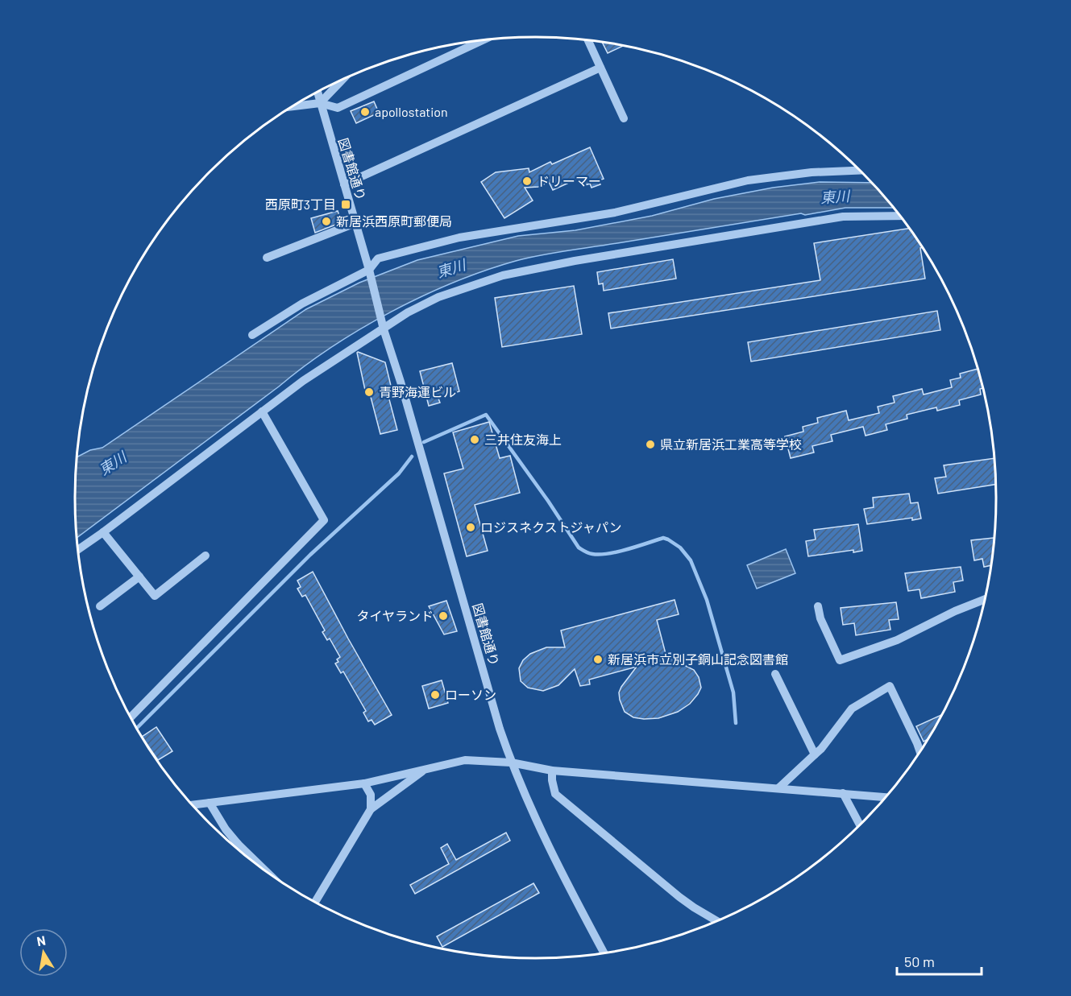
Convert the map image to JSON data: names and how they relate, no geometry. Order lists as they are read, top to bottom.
{
  "streets": {
    "street": ["図書館通り"]
  },
  "water": ["東川"],
  "places": {
    "other": [
      "apollostation",
      "ドリーマー",
      "新居浜西原町郵便局",
      "青野海運ビル",
      "三井住友海上",
      "県立新居浜工業高等学校",
      "ロジスネクストジャパン",
      "タイヤランド",
      "新居浜市立別子銅山記念図書館",
      "ローソン"
    ],
    "transit": ["西原町3丁目"]
  },
  "scale_bar": "50 m",
  "north": "top"
}
